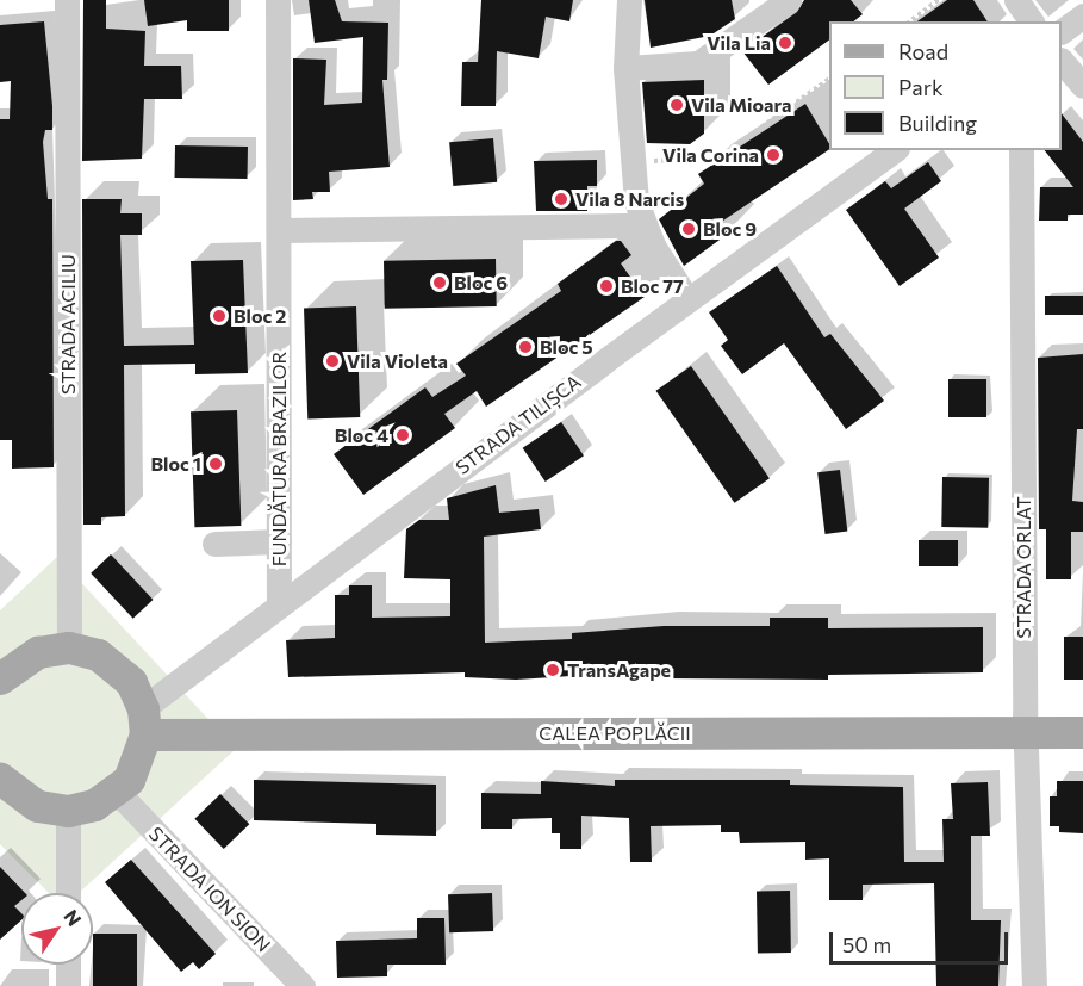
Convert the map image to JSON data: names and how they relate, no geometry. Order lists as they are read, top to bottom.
{
  "streets": {
    "main road": ["CALEA POPLĂCII"],
    "street": [
      "STRADA ACILIU",
      "STRADA TILIȘCA",
      "FUNDĂTURA BRAZILOR",
      "STRADA ORLAT",
      "STRADA ION SION"
    ]
  },
  "crossings": [
    ["STRADA TILIȘCA", "FUNDĂTURA BRAZILOR"],
    ["STRADA TILIȘCA", "CALEA POPLĂCII"],
    ["STRADA ORLAT", "CALEA POPLĂCII"]
  ],
  "places": [
    "Vila Lia",
    "Vila Mioara",
    "Vila Corina",
    "Vila 8 Narcis",
    "Bloc 9",
    "Bloc 6",
    "Bloc 77",
    "Bloc 2",
    "Bloc 5",
    "Vila Violeta",
    "Bloc 4",
    "Bloc 1",
    "TransAgape"
  ],
  "legend": ["Road", "Park", "Building"],
  "scale_bar": "50 m",
  "north": "top right"
}
